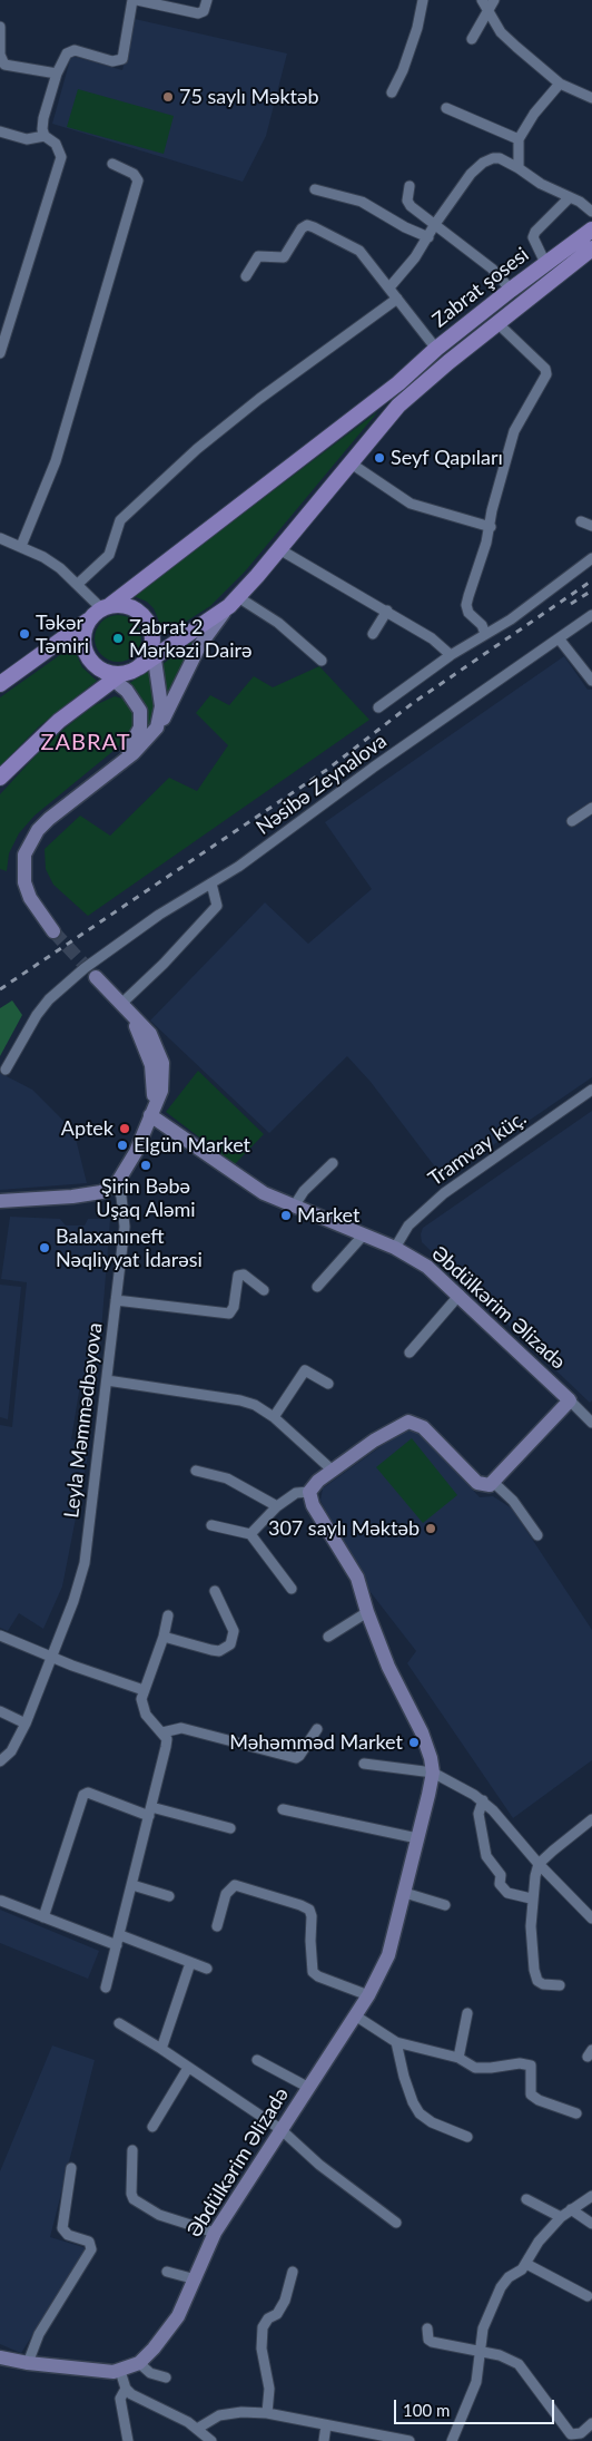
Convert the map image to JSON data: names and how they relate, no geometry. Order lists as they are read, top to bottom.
{
  "streets": {
    "main road": ["Zabrat şosesi"],
    "street": [
      "Nəsibə Zeynalova",
      "Tramvay küç.",
      "Əbdülkərim Əlizadə",
      "Leyla Məmmədbəyova"
    ]
  },
  "crossings": [
    ["Tramvay küç.", "Əbdülkərim Əlizadə"]
  ],
  "districts": ["ZABRAT"],
  "places": [
    "75 saylı Məktəb",
    "Seyf Qapıları",
    "Təkər Təmiri",
    "Zabrat 2 Mərkəzi Dairə",
    "Aptek",
    "Elgün Market",
    "Şirin Bəbə Uşaq Aləmi",
    "Market",
    "Balaxanıneft Nəqliyyat İdarəsi",
    "307 saylı Məktəb",
    "Məhəmməd Market"
  ],
  "scale_bar": "100 m"
}
